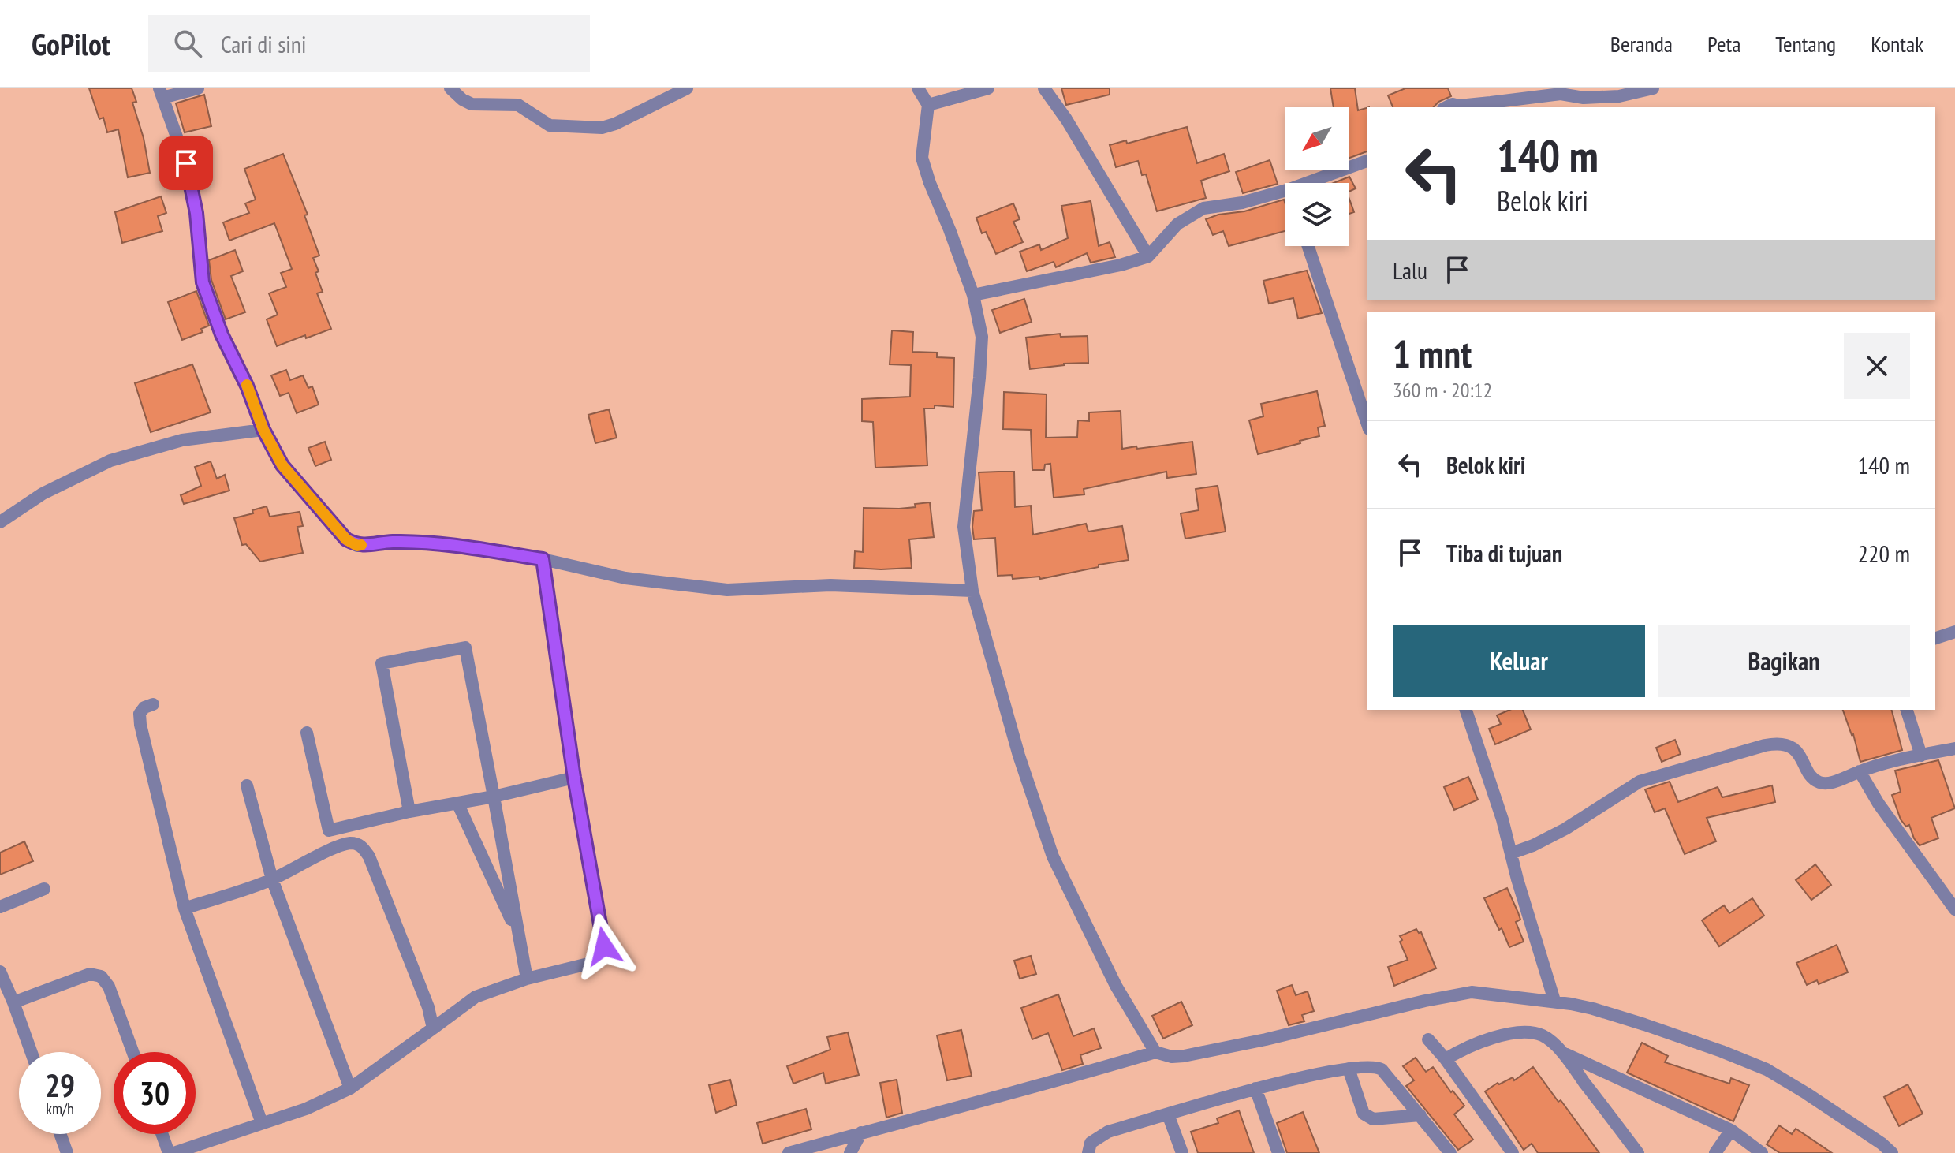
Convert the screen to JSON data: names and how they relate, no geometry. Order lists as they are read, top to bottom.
{
  "north": "bottom left",
  "page": {
    "header": "GoPilot",
    "search": "Cari di sini",
    "nav": [
      "Beranda",
      "Peta",
      "Tentang",
      "Kontak"
    ],
    "turn": ["140 m", "Belok kiri"],
    "then": "Lalu",
    "heading": ["1 mnt", "360 m · 20:12"],
    "list": [
      {
        "name": "Belok kiri",
        "value": "140 m"
      },
      {
        "name": "Tiba di tujuan",
        "value": "220 m"
      }
    ],
    "buttons": ["Keluar", "Bagikan"],
    "speed": "29 km/h",
    "limit": "30"
  }
}
